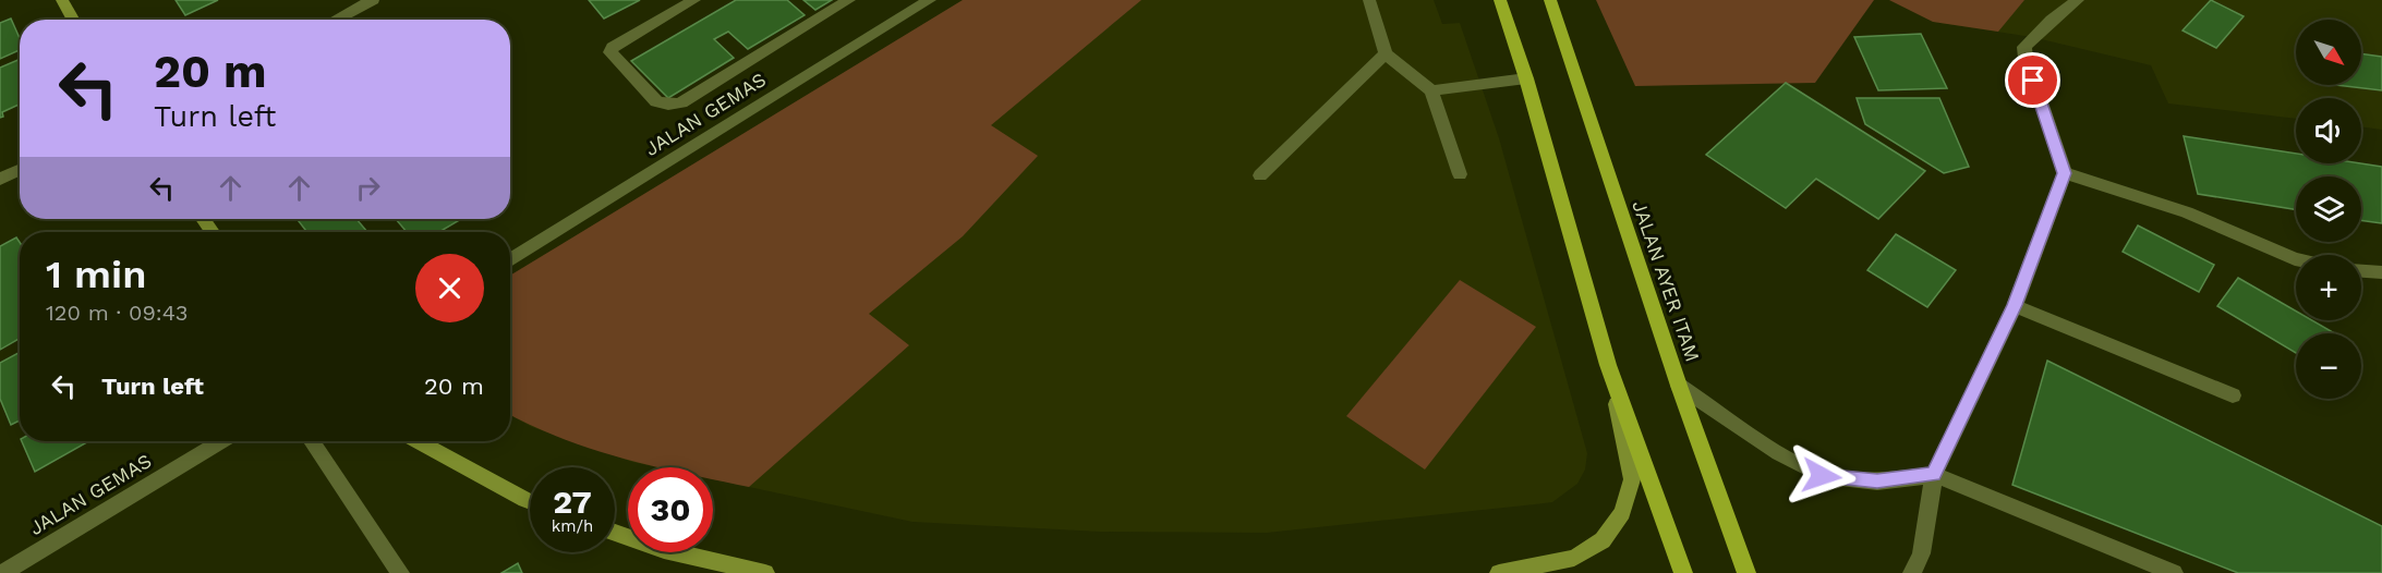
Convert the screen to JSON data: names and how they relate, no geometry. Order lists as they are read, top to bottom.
{
  "streets": {
    "main road": ["JALAN AYER ITAM"],
    "street": ["JALAN GEMAS"]
  },
  "north": "bottom right",
  "page": {
    "map_buttons": ["+", "−"],
    "turn": ["20 m", "Turn left"],
    "heading": ["1 min", "120 m · 09:43"],
    "list": [
      {
        "name": "Turn left",
        "value": "20 m"
      }
    ],
    "speed": "27 km/h",
    "limit": "30"
  }
}
